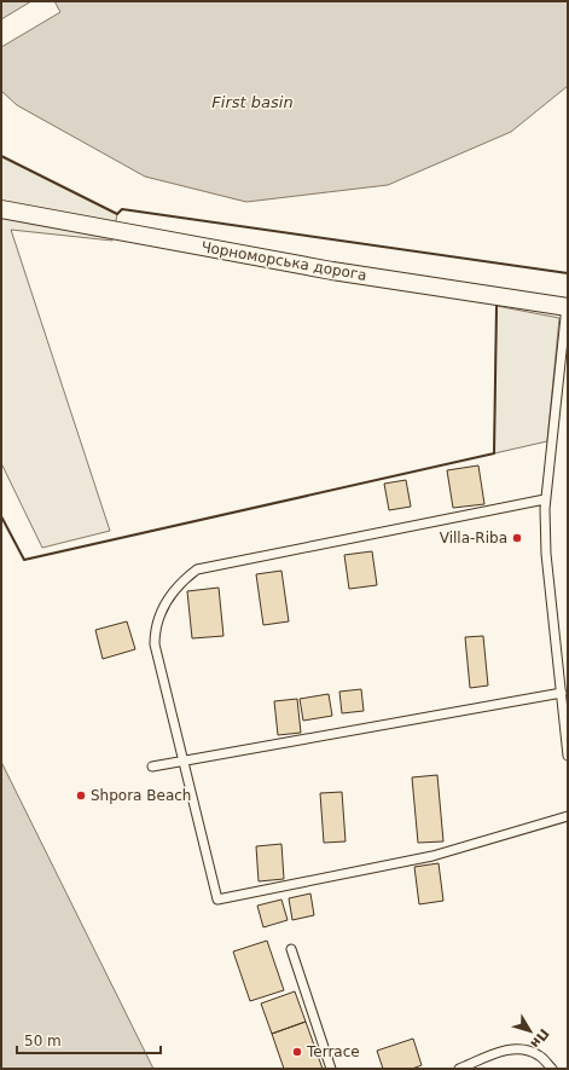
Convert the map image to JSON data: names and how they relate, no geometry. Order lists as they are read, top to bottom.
{
  "streets": {
    "street": ["Чорноморська дорога"]
  },
  "water": ["First basin"],
  "places": ["Villa-Riba", "Shpora Beach", "Terrace"],
  "scale_bar": "50 m",
  "north": "bottom right"
}
